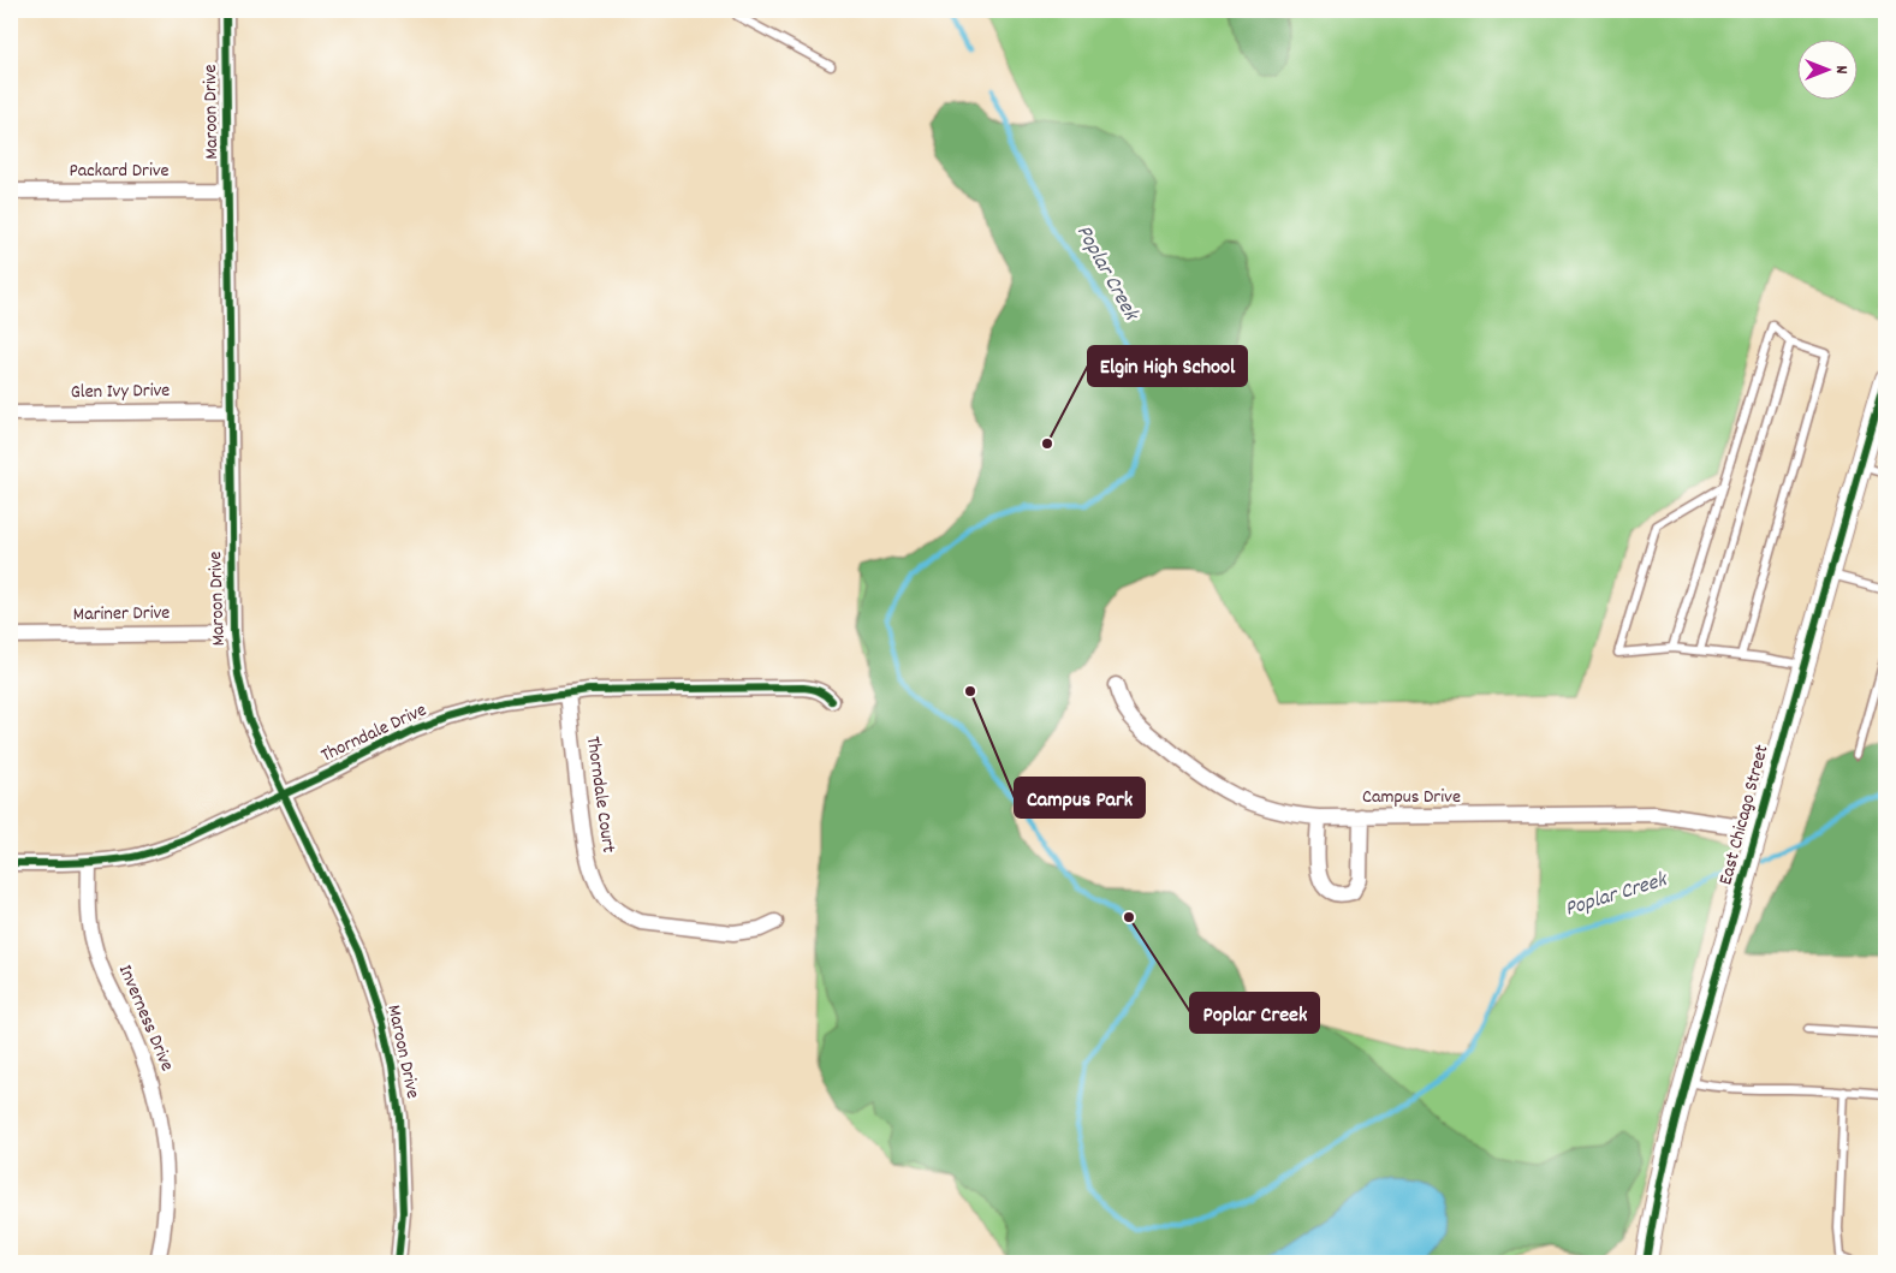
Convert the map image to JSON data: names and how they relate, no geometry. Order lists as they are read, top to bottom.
{
  "streets": {
    "main road": ["East Chicago Street"],
    "street": [
      "Maroon Drive",
      "Packard Drive",
      "Glen Ivy Drive",
      "Mariner Drive",
      "Thorndale Drive",
      "Thorndale Court",
      "Campus Drive",
      "Inverness Drive"
    ]
  },
  "crossings": [
    ["Maroon Drive", "Packard Drive"],
    ["Maroon Drive", "Glen Ivy Drive"],
    ["Maroon Drive", "Mariner Drive"],
    ["Maroon Drive", "Thorndale Drive"],
    ["Thorndale Drive", "Thorndale Court"],
    ["Thorndale Drive", "Inverness Drive"],
    ["Campus Drive", "East Chicago Street"]
  ],
  "water": ["Poplar Creek"],
  "places": ["Elgin High School", "Campus Park", "Poplar Creek"],
  "north": "right"
}
